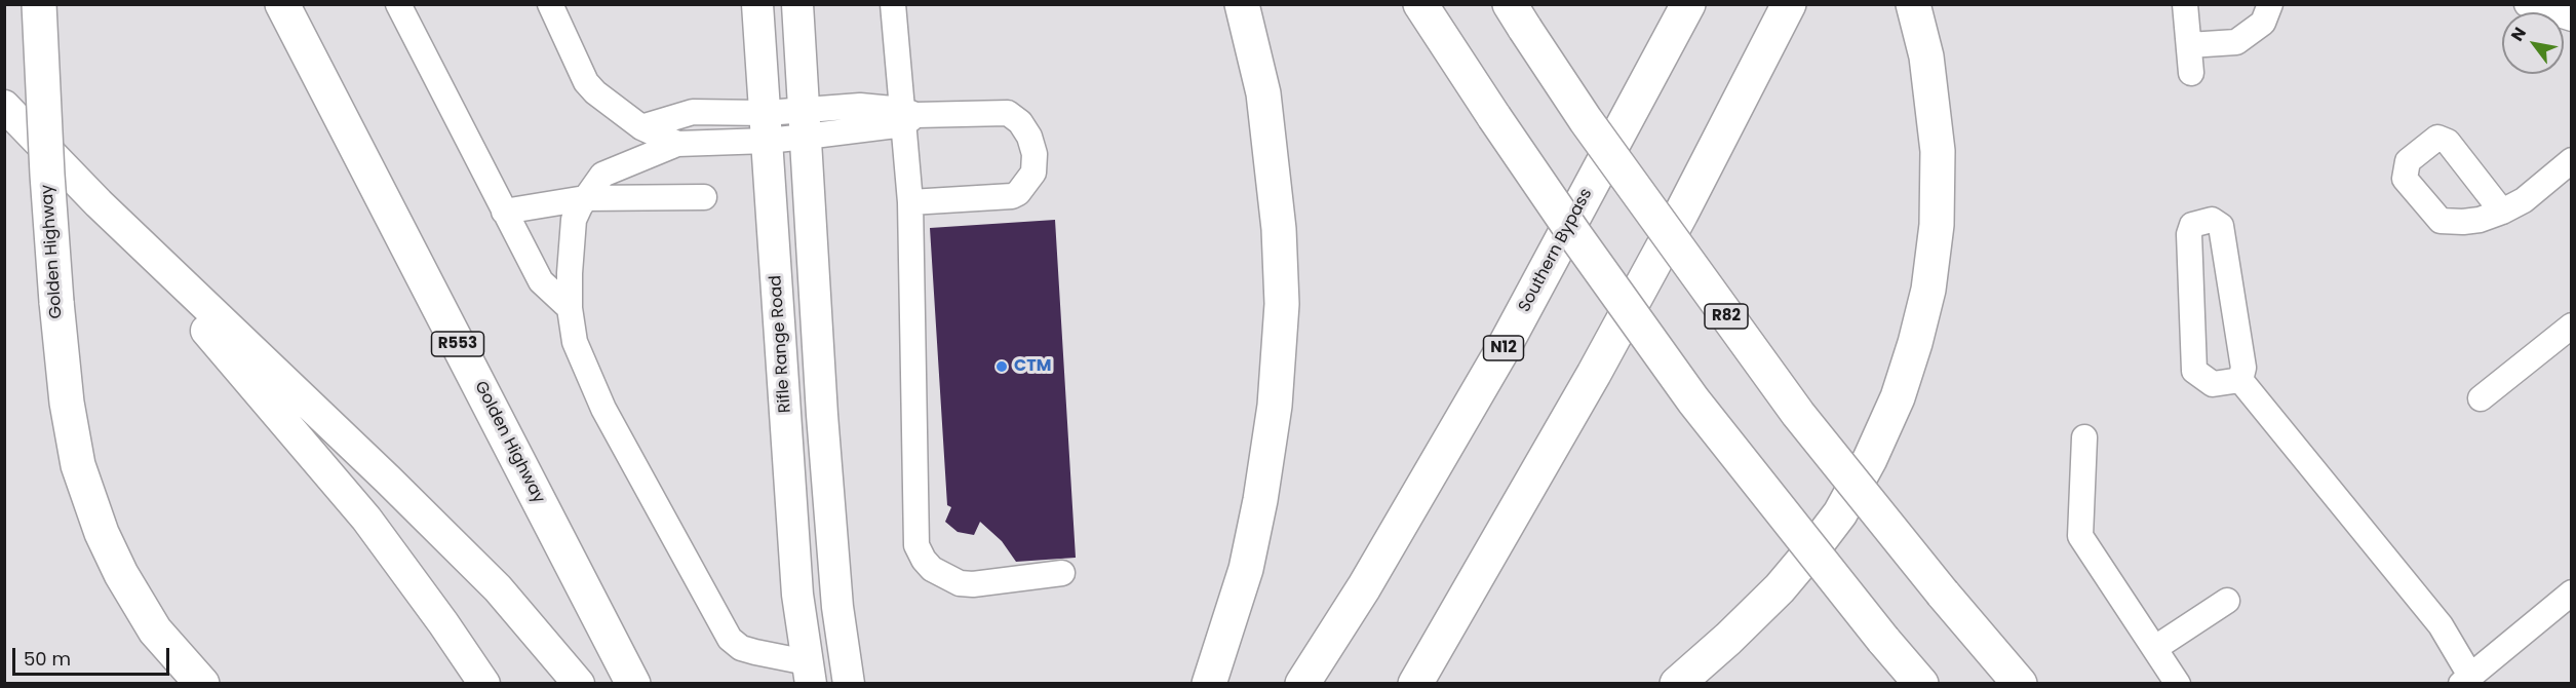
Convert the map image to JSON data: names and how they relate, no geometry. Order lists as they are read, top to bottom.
{
  "streets": {
    "highway": [
      "Southern Bypass",
      "Golden Highway",
      "R82",
      "R553",
      "N12"
    ],
    "main road": ["Rifle Range Road"]
  },
  "places": ["CTM"],
  "scale_bar": "50 m",
  "north": "top left"
}
